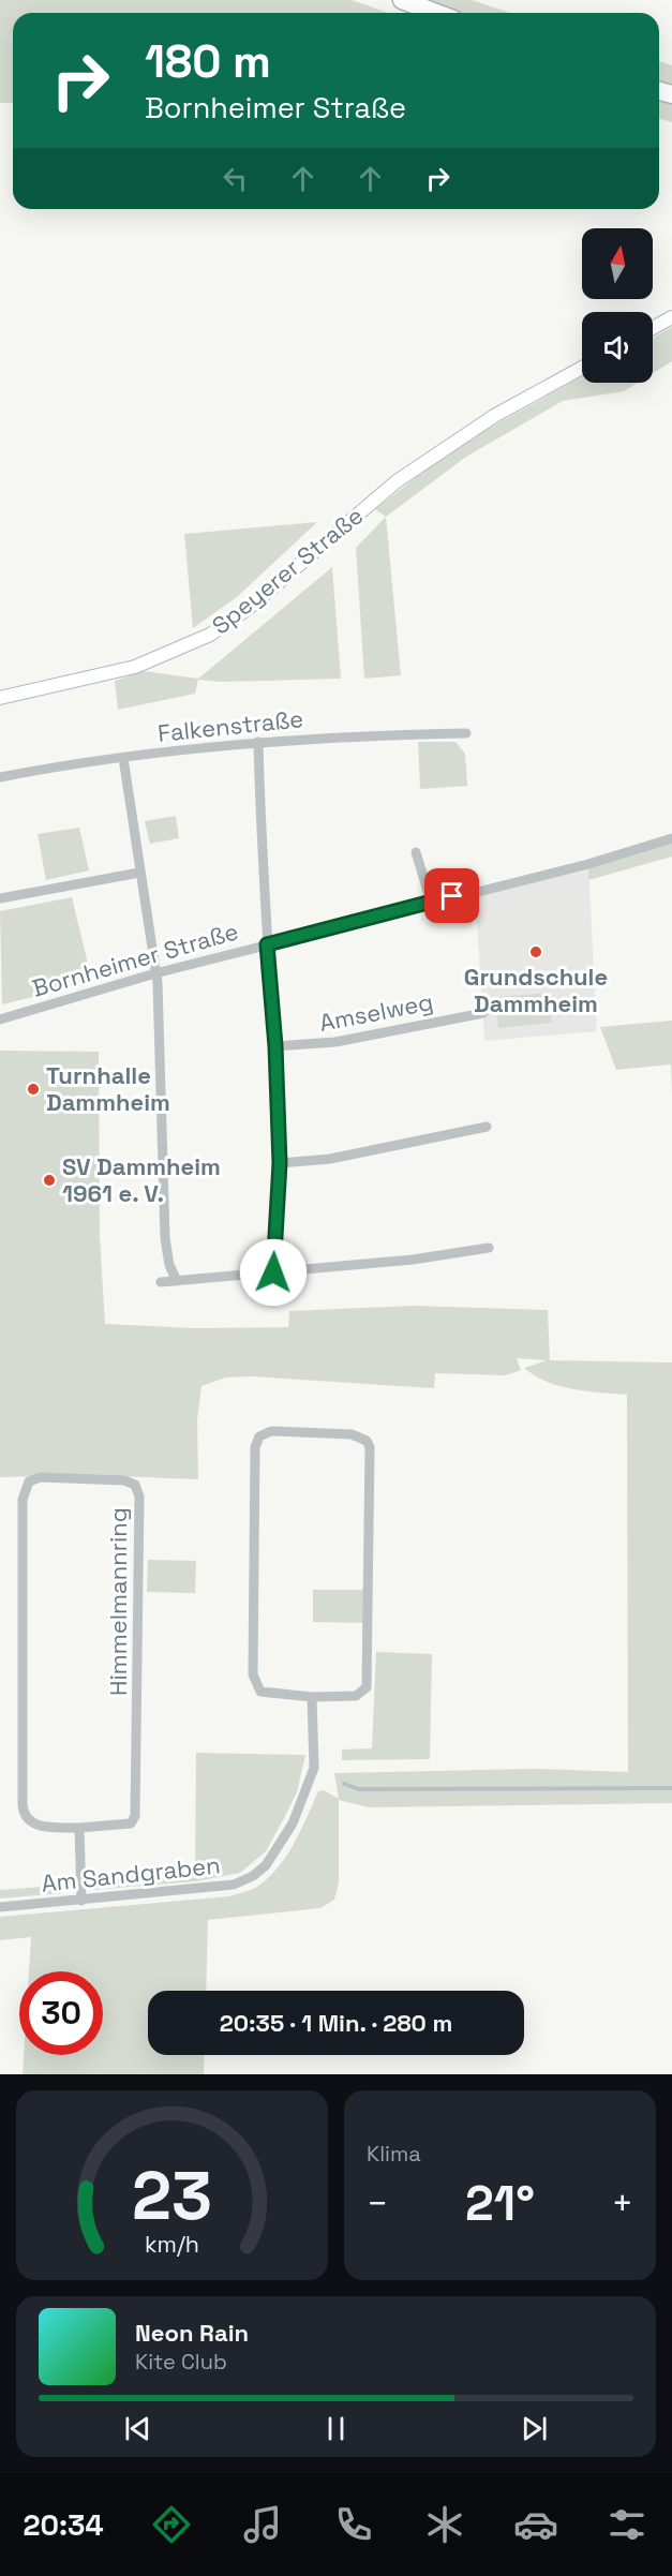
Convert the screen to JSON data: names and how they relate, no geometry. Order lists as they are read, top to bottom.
{
  "streets": {
    "street": [
      "Speyerer Straße",
      "Falkenstraße",
      "Bornheimer Straße",
      "Amselweg",
      "Himmelmannring",
      "Am Sandgraben"
    ]
  },
  "places": ["Grundschule Dammheim", "Turnhalle Dammheim", "SV Dammheim 1961 e. V."],
  "north": "top",
  "page": {
    "turn": ["180 m", "Bornheimer Straße"],
    "limit": "30",
    "trip": "20:35 · 1 Min. · 280 m",
    "tile": "Klima",
    "heat": ["−", "21°", "+"],
    "song": ["Neon Rain", "Kite Club"],
    "tabs": "20:34",
    "gauge": ["23", "km/h"]
  }
}
